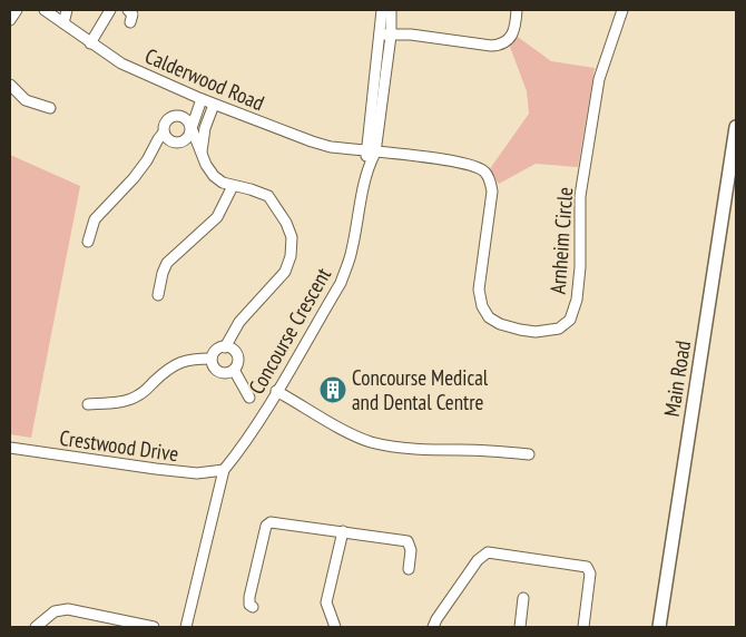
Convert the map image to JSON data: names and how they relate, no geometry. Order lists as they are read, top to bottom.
{
  "streets": {
    "main road": ["Main Road"],
    "street": [
      "Calderwood Road",
      "Arnheim Circle",
      "Concourse Crescent",
      "Crestwood Drive"
    ]
  },
  "crossings": [
    ["Calderwood Road", "Arnheim Circle"],
    ["Calderwood Road", "Concourse Crescent"],
    ["Arnheim Circle", "Concourse Crescent"],
    ["Concourse Crescent", "Crestwood Drive"]
  ],
  "places": {
    "building": ["Concourse Medical and Dental Centre"]
  }
}
